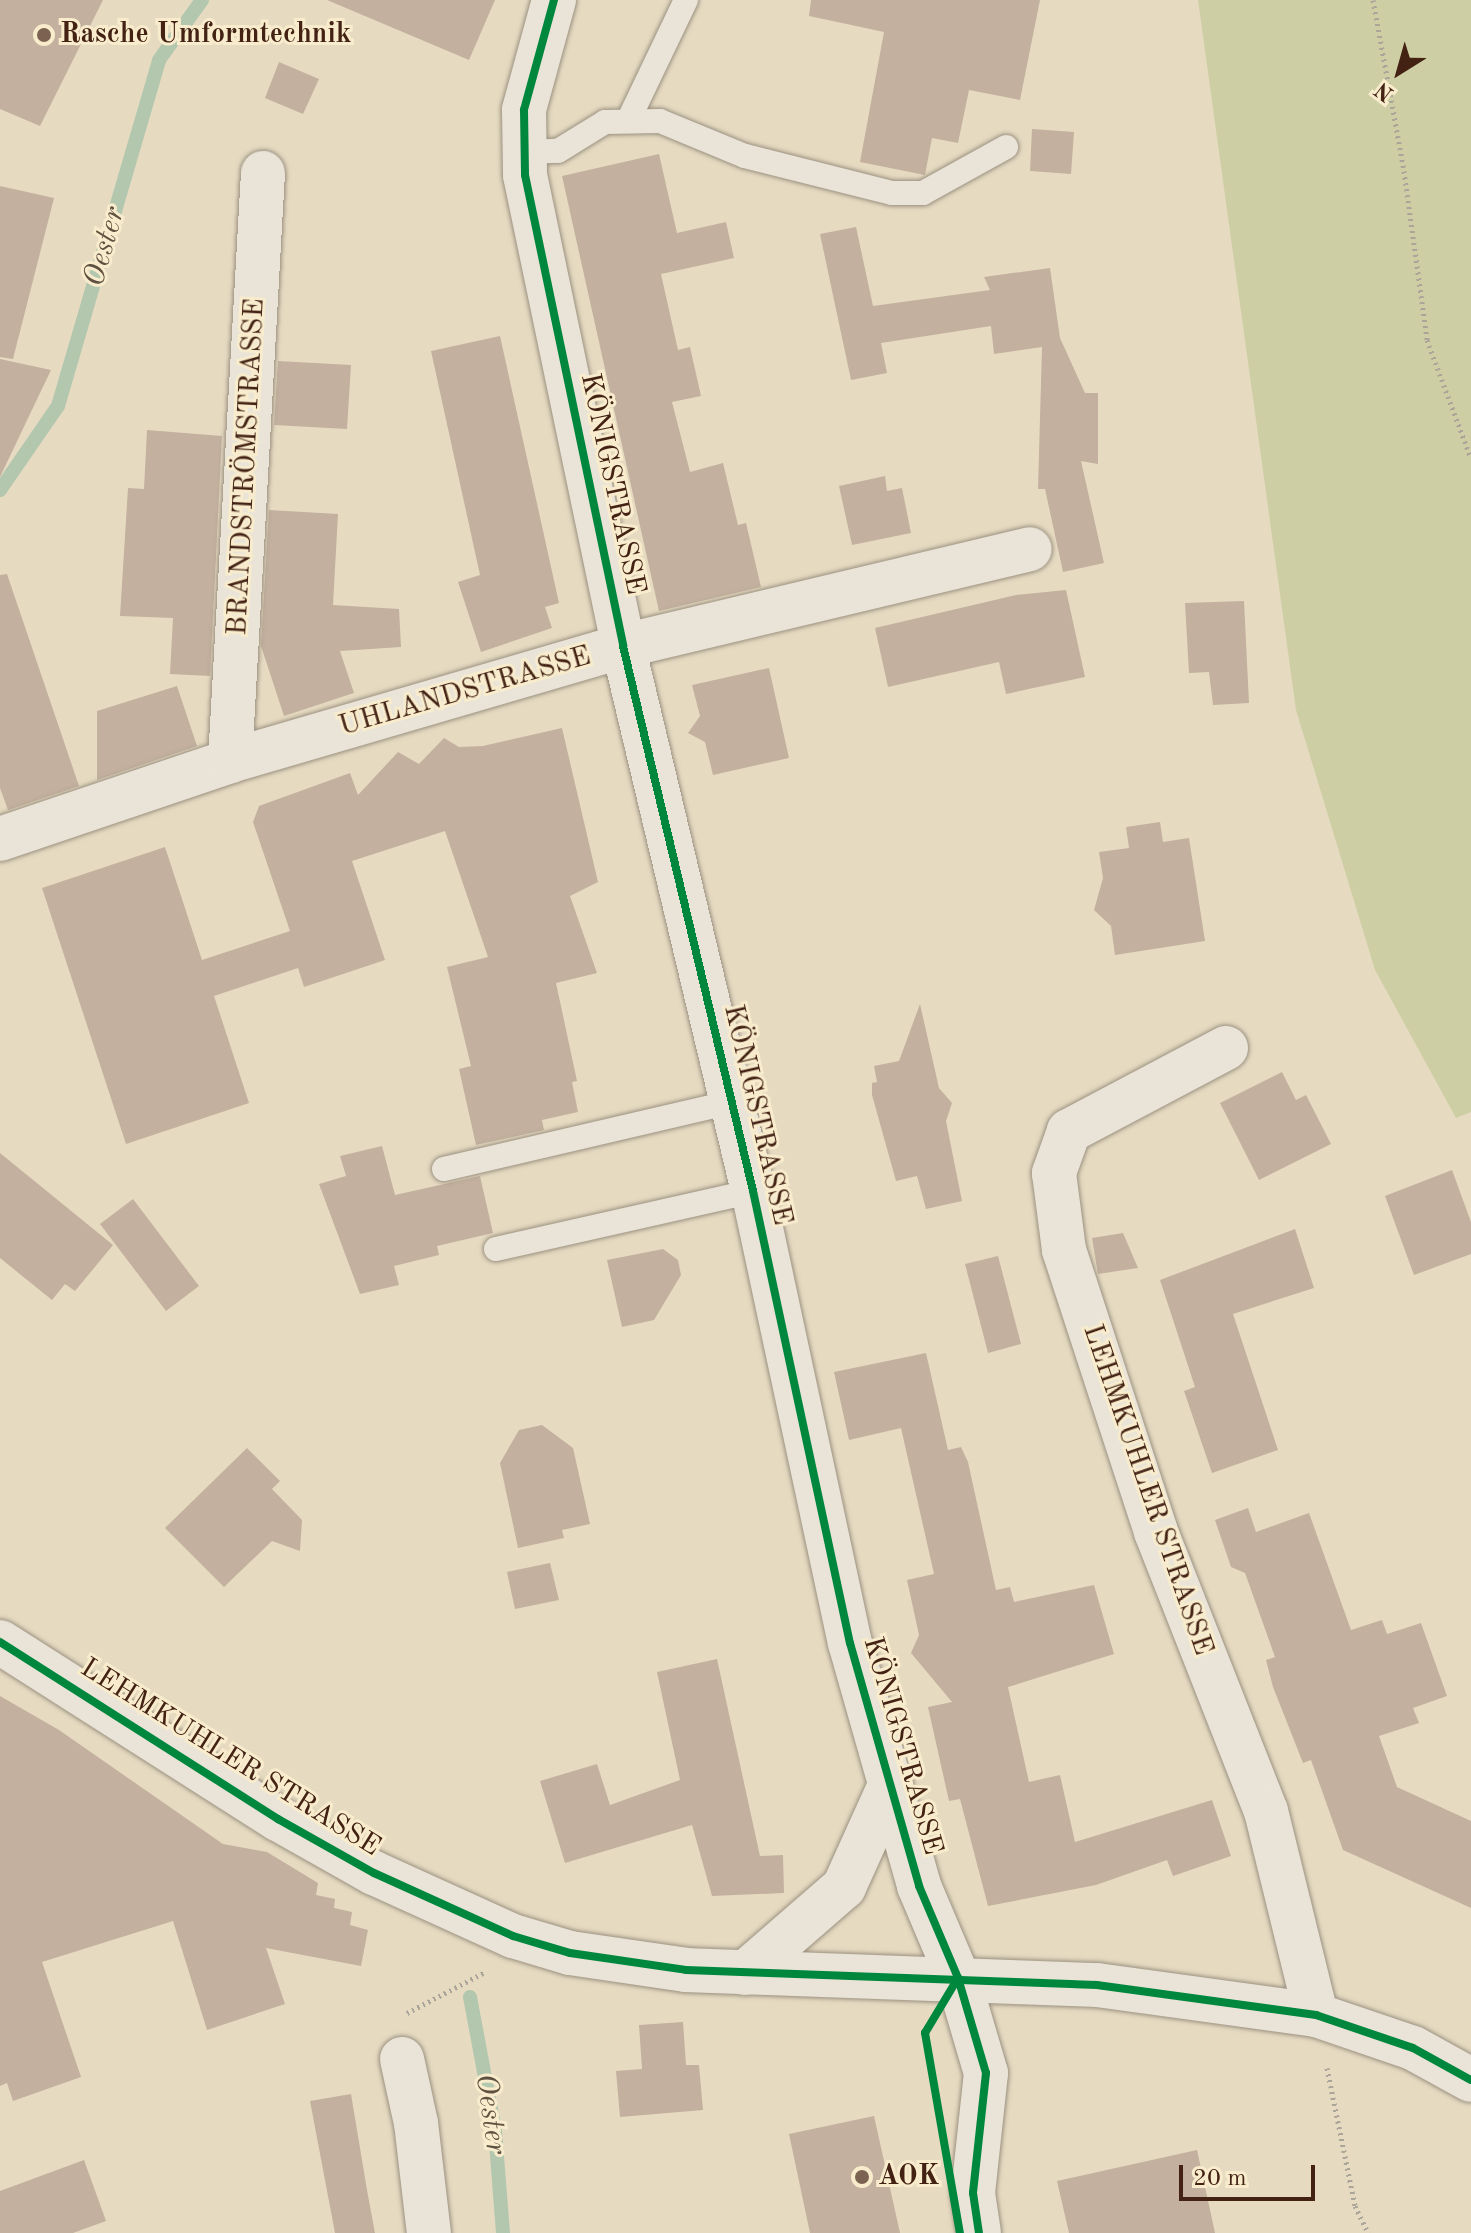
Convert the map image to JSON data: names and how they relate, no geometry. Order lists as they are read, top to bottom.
{
  "streets": {
    "street": [
      "BRANDSTRÖMSTRASSE",
      "KÖNIGSTRASSE",
      "UHLANDSTRASSE",
      "LEHMKUHLER STRASSE"
    ]
  },
  "crossings": [
    ["BRANDSTRÖMSTRASSE", "UHLANDSTRASSE"],
    ["KÖNIGSTRASSE", "UHLANDSTRASSE"],
    ["KÖNIGSTRASSE", "LEHMKUHLER STRASSE"]
  ],
  "water": ["Oester"],
  "places": ["Rasche Umformtechnik", "AOK"],
  "scale_bar": "20 m",
  "north": "bottom left"
}
